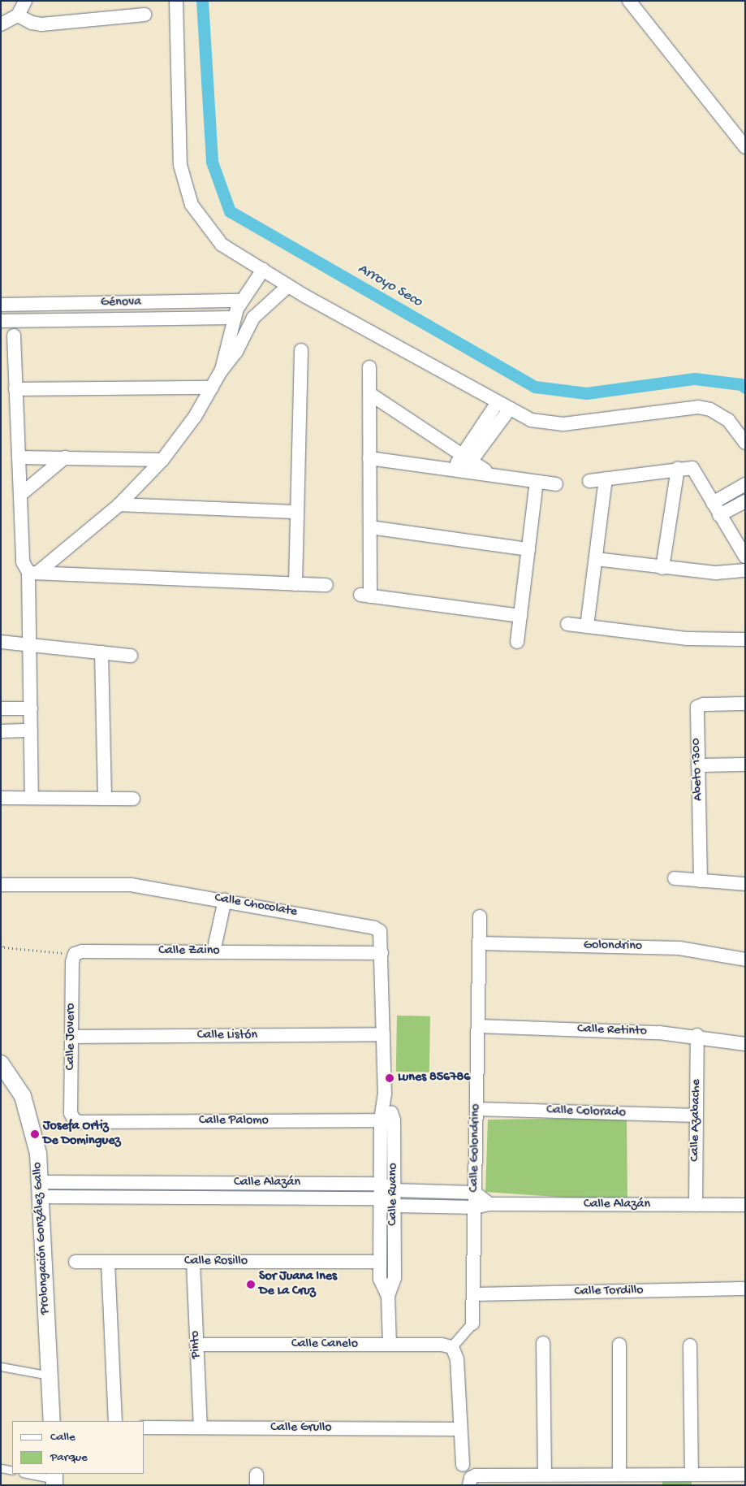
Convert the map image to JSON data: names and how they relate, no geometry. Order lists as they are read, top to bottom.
{
  "streets": {
    "street": [
      "Génova",
      "Abeto 1300",
      "Calle Chocolate",
      "Golondrino",
      "Calle Zaino",
      "Calle Retinto",
      "Calle Listón",
      "Calle Jovero",
      "Calle Colorado",
      "Calle Azabache",
      "Calle Palomo",
      "Calle Golondrino",
      "Calle Alazán",
      "Calle Ruano",
      "Prolongación González Gallo",
      "Calle Rosillo",
      "Calle Tordillo",
      "Pinto",
      "Calle Canelo",
      "Calle Grullo"
    ]
  },
  "crossings": [
    ["Calle Chocolate", "Calle Ruano"],
    ["Golondrino", "Calle Golondrino"],
    ["Calle Zaino", "Calle Jovero"],
    ["Calle Zaino", "Calle Ruano"],
    ["Calle Retinto", "Calle Azabache"],
    ["Calle Retinto", "Calle Golondrino"],
    ["Calle Listón", "Calle Jovero"],
    ["Calle Listón", "Calle Ruano"],
    ["Calle Jovero", "Calle Palomo"],
    ["Calle Colorado", "Calle Azabache"],
    ["Calle Colorado", "Calle Golondrino"],
    ["Calle Azabache", "Calle Alazán"],
    ["Calle Palomo", "Calle Ruano"],
    ["Calle Golondrino", "Calle Alazán"],
    ["Calle Golondrino", "Calle Tordillo"],
    ["Calle Golondrino", "Calle Canelo"],
    ["Calle Alazán", "Calle Ruano"],
    ["Calle Alazán", "Prolongación González Gallo"],
    ["Calle Ruano", "Calle Rosillo"],
    ["Calle Ruano", "Calle Canelo"],
    ["Calle Rosillo", "Pinto"],
    ["Pinto", "Calle Canelo"],
    ["Pinto", "Calle Grullo"]
  ],
  "water": ["Arroyo Seco"],
  "places": ["Lunes 856786", "Josefa Ortiz De Dominguez", "Sor Juana Ines De La Cruz"],
  "legend": ["Calle", "Parque"]
}
